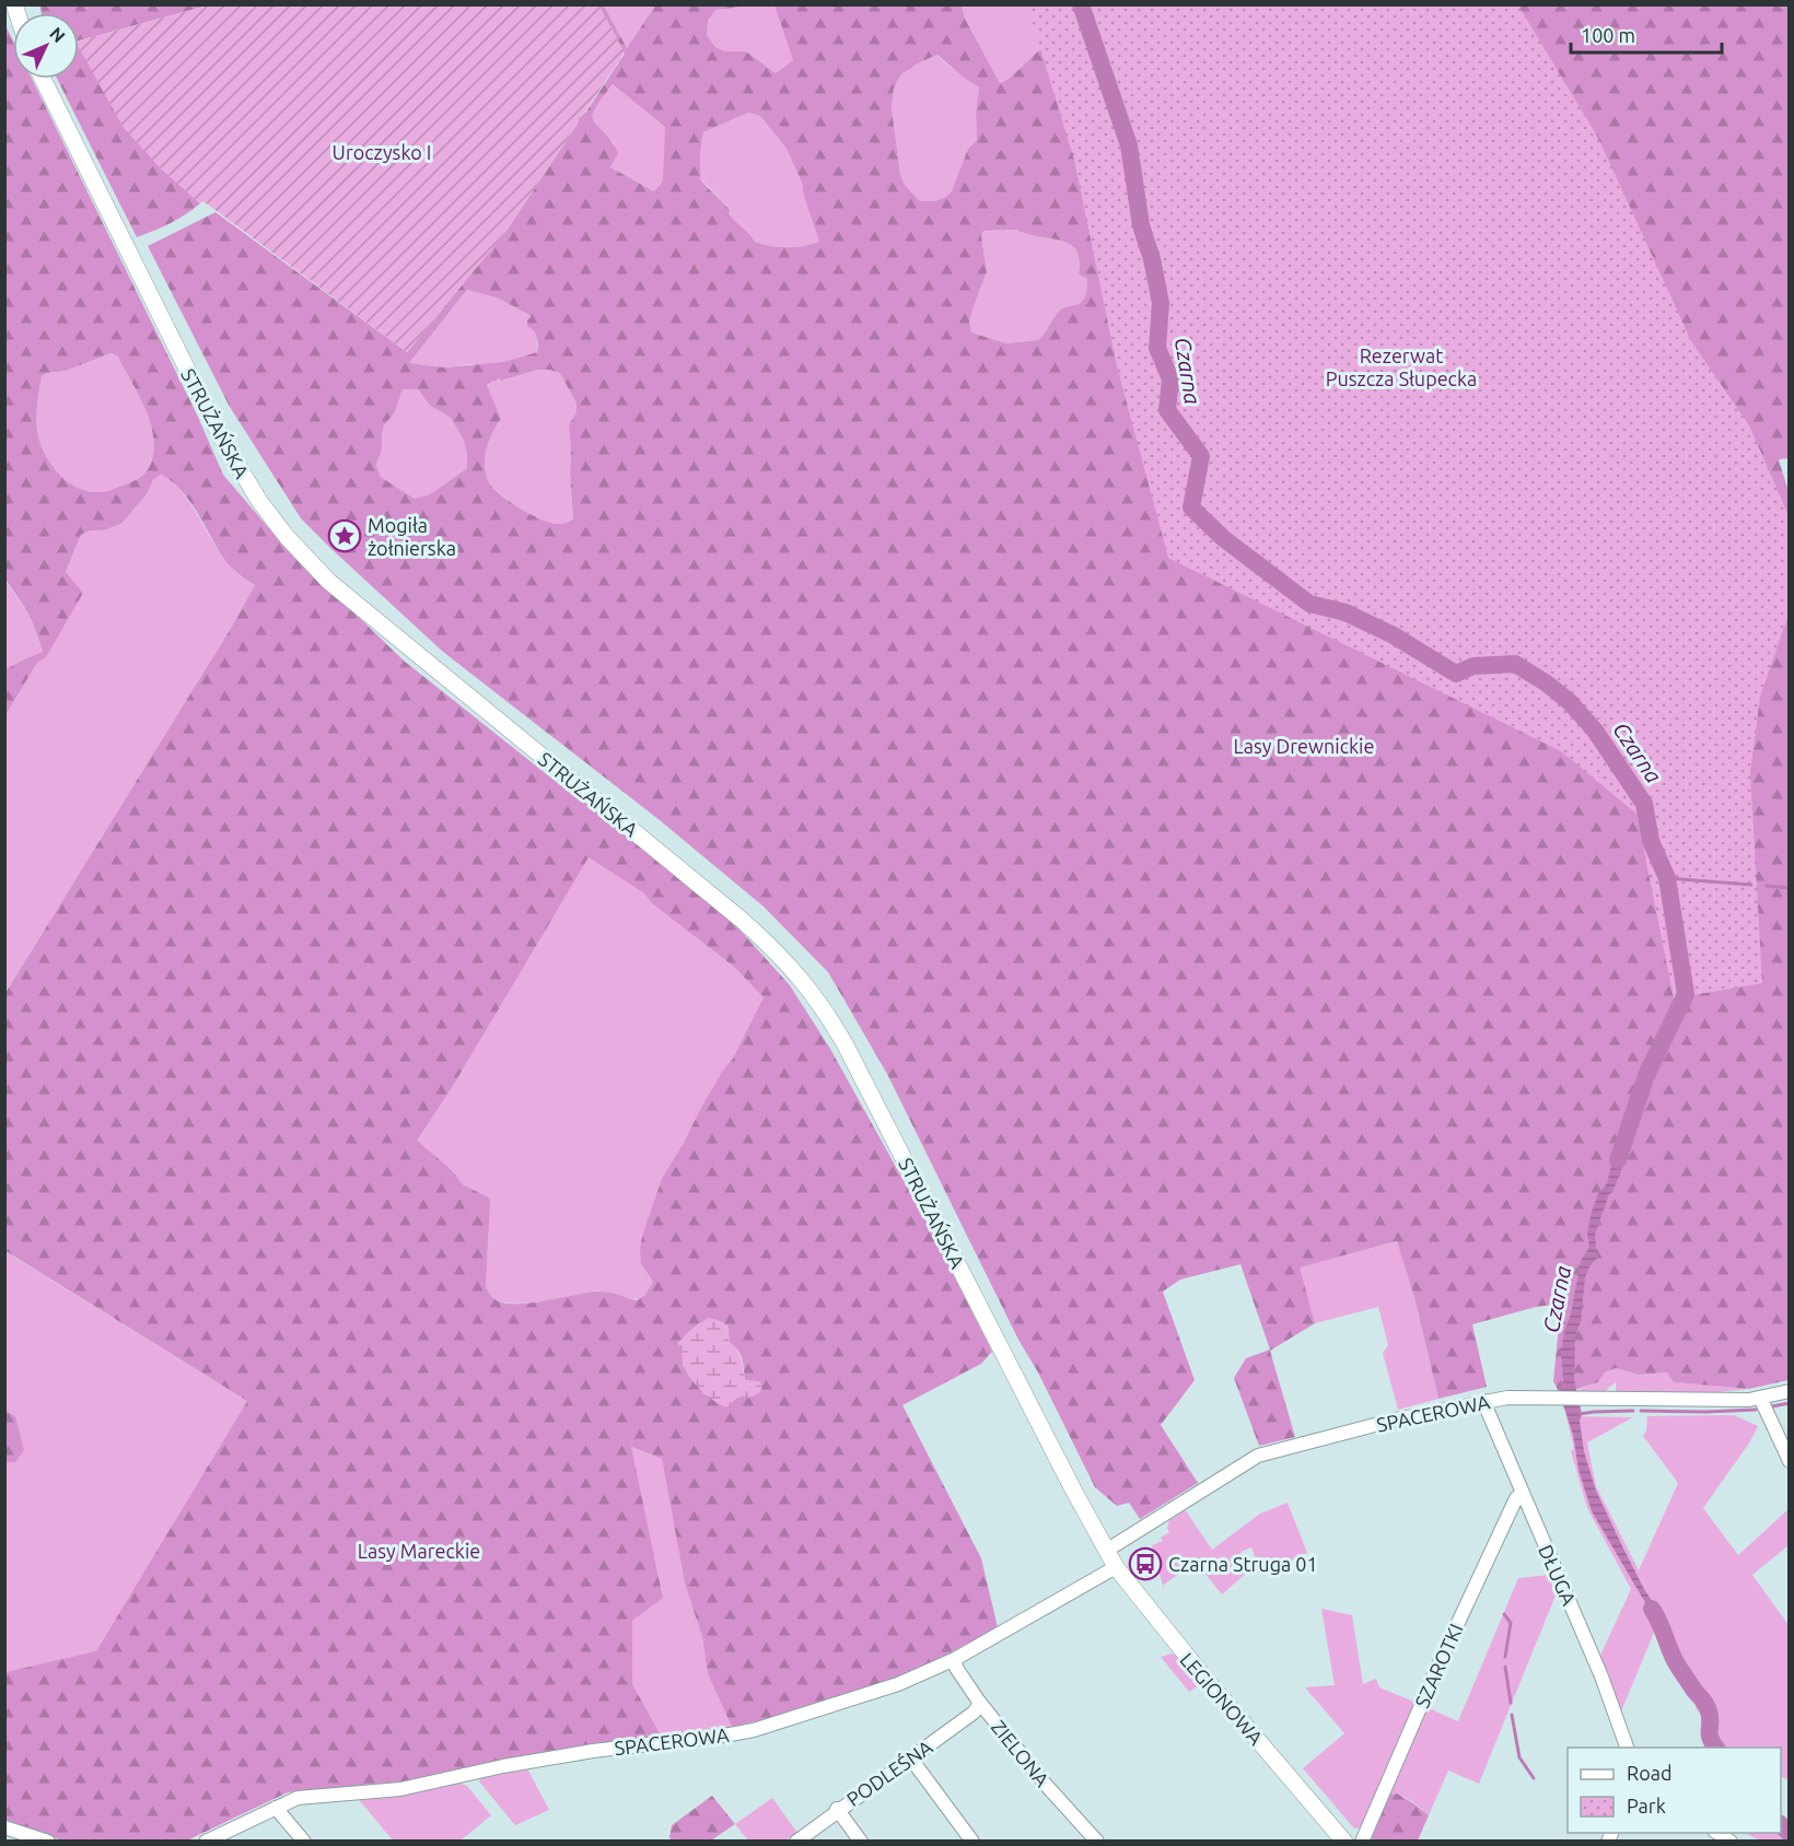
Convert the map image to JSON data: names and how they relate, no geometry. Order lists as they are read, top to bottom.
{
  "streets": {
    "main road": ["STRUŻAŃSKA", "LEGIONOWA"],
    "street": [
      "SPACEROWA",
      "DŁUGA",
      "SZAROTKI",
      "ZIELONA",
      "PODLEŚNA"
    ]
  },
  "crossings": [
    ["STRUŻAŃSKA", "SPACEROWA"],
    ["STRUŻAŃSKA", "LEGIONOWA"],
    ["SPACEROWA", "DŁUGA"],
    ["SPACEROWA", "LEGIONOWA"],
    ["SPACEROWA", "ZIELONA"],
    ["DŁUGA", "SZAROTKI"],
    ["ZIELONA", "PODLEŚNA"]
  ],
  "water": ["Czarna"],
  "parks": [
    "Uroczysko I",
    "Rezerwat Puszcza Słupecka",
    "Lasy Drewnickie",
    "Lasy Mareckie"
  ],
  "places": {
    "place": ["Mogiła żołnierska"],
    "bus stop": ["Czarna Struga 01"]
  },
  "legend": ["Road", "Park"],
  "scale_bar": "100 m",
  "north": "top right"
}
